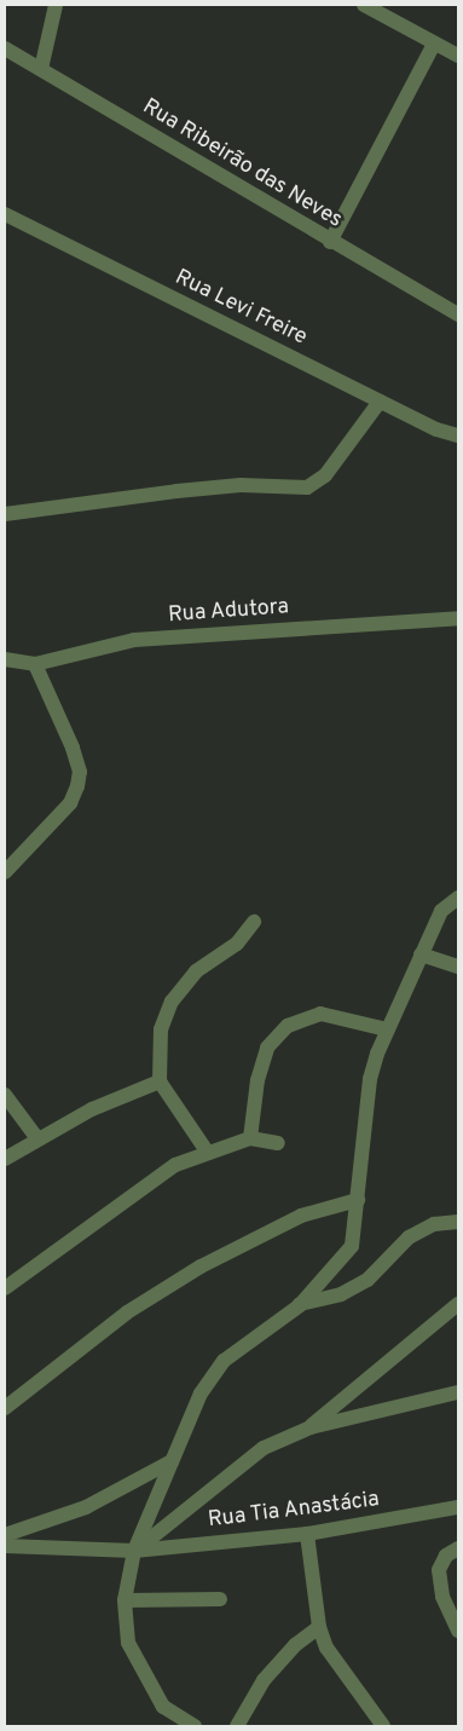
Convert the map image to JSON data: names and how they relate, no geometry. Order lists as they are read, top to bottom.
{
  "streets": {
    "street": [
      "Rua Ribeirão das Neves",
      "Rua Levi Freire",
      "Rua Adutora",
      "Rua Tia Anastácia"
    ]
  }
}
